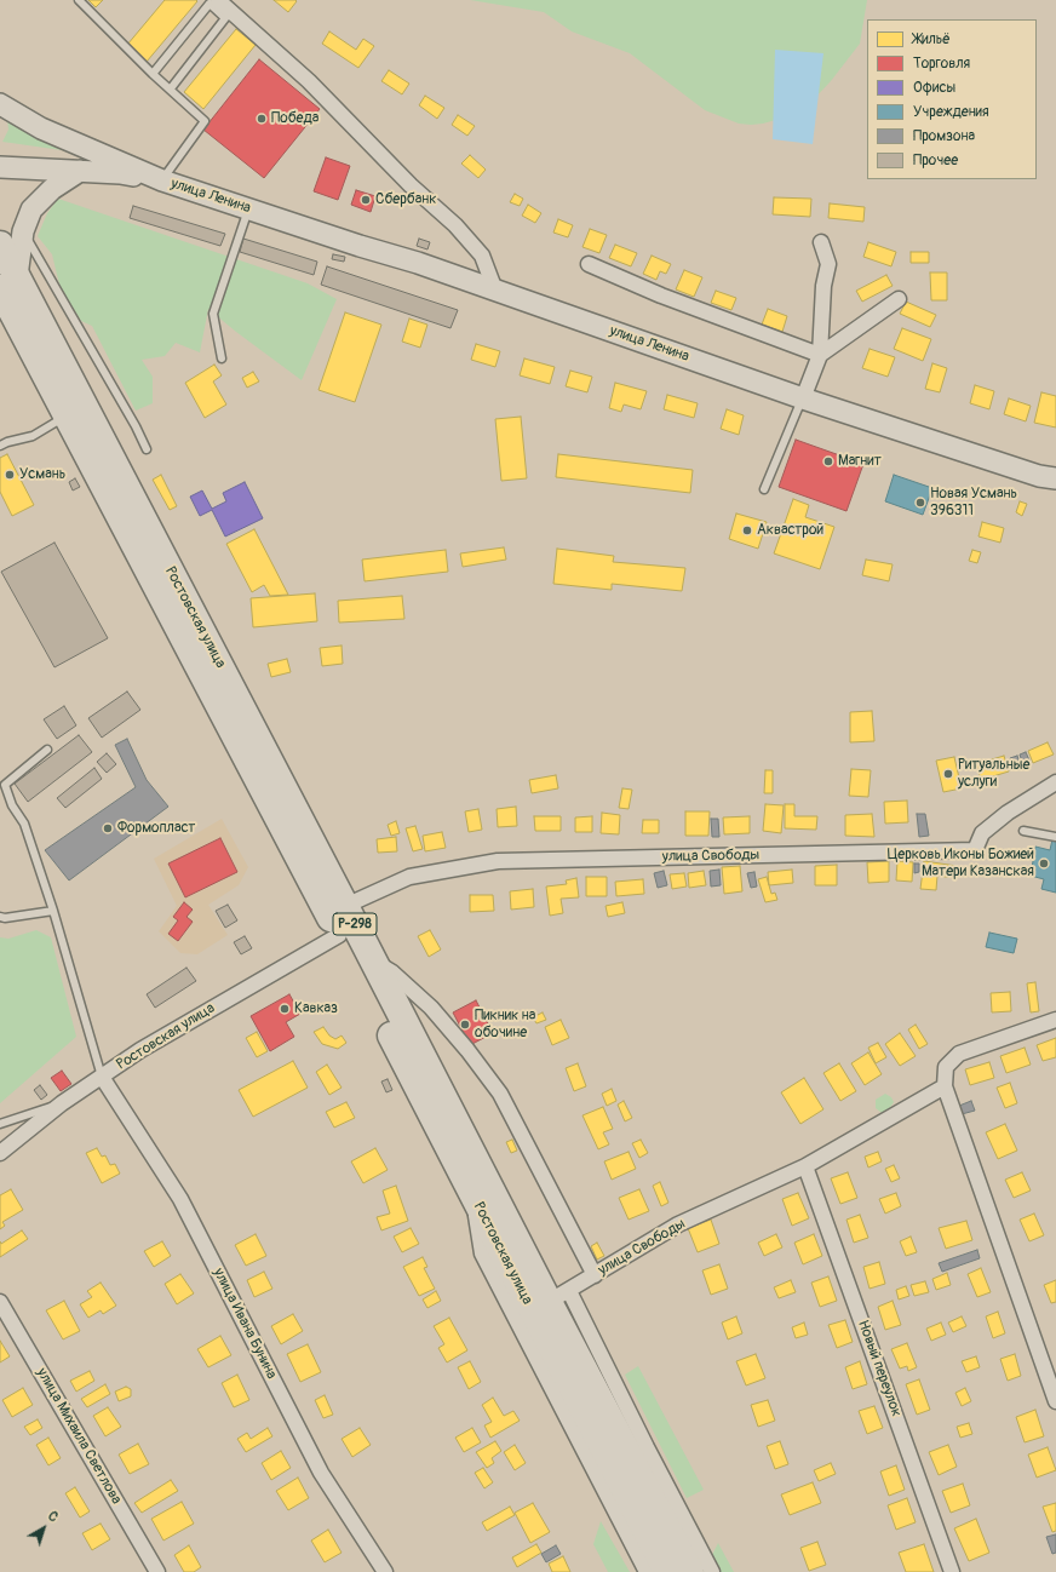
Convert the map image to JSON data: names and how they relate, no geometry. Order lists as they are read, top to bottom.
{
  "streets": {
    "highway": ["Ростовская улица", "Р-298"],
    "main road": ["улица Ленина"],
    "street": [
      "улица Свободы",
      "улица Ивана Бунина",
      "Новый переулок",
      "улица Михаила Светлова"
    ]
  },
  "crossings": [
    ["Ростовская улица", "улица Свободы"],
    ["Ростовская улица", "Р-298"],
    ["Ростовская улица", "улица Ивана Бунина"],
    ["улица Свободы", "Новый переулок"]
  ],
  "places": [
    "Победа",
    "Сбербанк",
    "Магнит",
    "Усмань",
    "Новая Усмань 396311",
    "Аквастрой",
    "Ритуальные услуги",
    "Формопласт",
    "Церковь Иконы Божией Матери Казанская",
    "Кавказ",
    "Пикник на обочине"
  ],
  "legend": [
    "Жильё",
    "Торговля",
    "Офисы",
    "Учреждения",
    "Промзона",
    "Прочее"
  ],
  "north": "top right"
}
